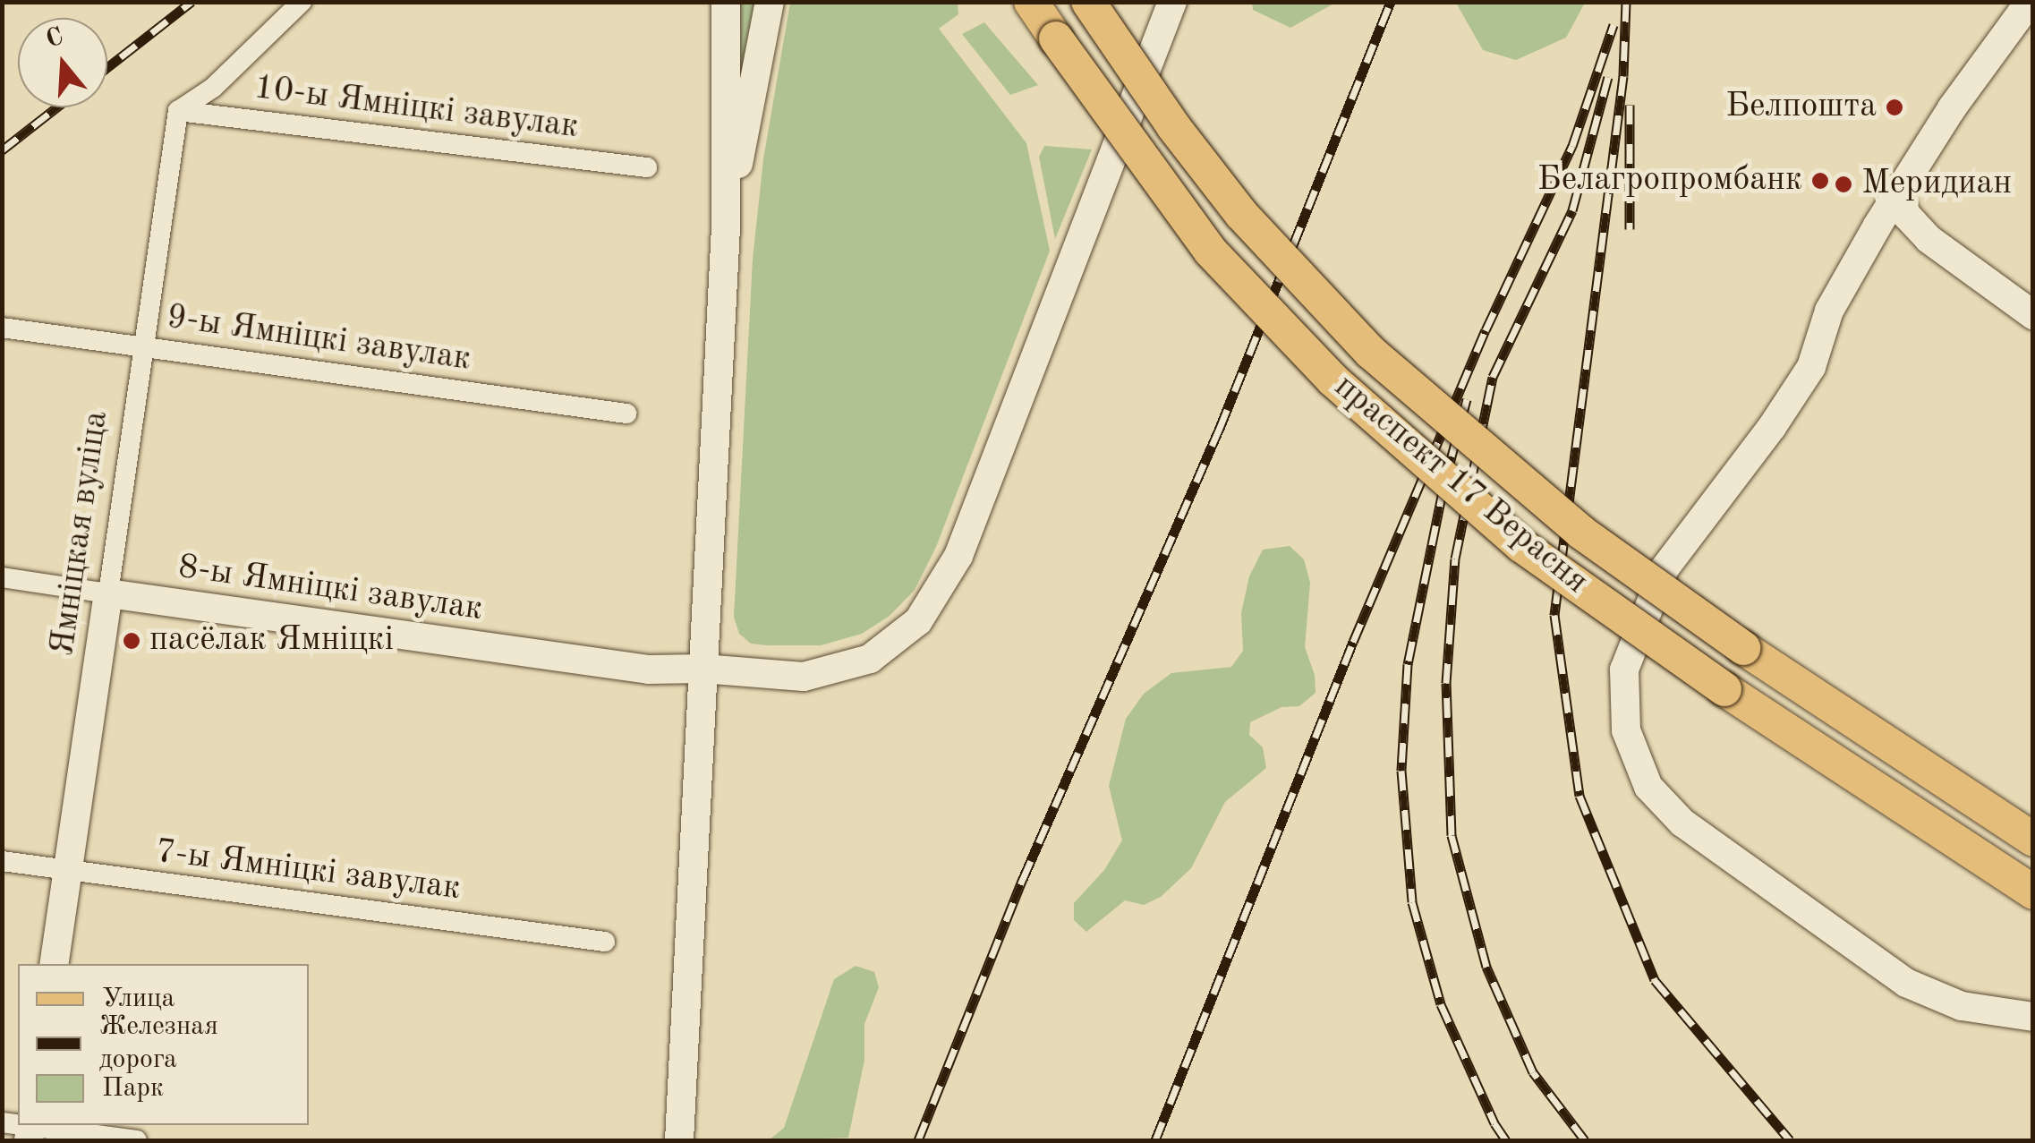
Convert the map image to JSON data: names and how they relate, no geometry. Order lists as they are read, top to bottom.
{
  "streets": {
    "main road": ["праспект 17 Верасня", "Ямніцкая вуліца", "8-ы Ямніцкі завулак"],
    "street": ["10-ы Ямніцкі завулак", "9-ы Ямніцкі завулак", "7-ы Ямніцкі завулак"]
  },
  "crossings": [
    ["10-ы Ямніцкі завулак", "Ямніцкая вуліца"],
    ["9-ы Ямніцкі завулак", "Ямніцкая вуліца"],
    ["Ямніцкая вуліца", "8-ы Ямніцкі завулак"],
    ["Ямніцкая вуліца", "7-ы Ямніцкі завулак"]
  ],
  "places": [
    "Белпошта",
    "Белагропромбанк",
    "Меридиан",
    "пасёлак Ямніцкі"
  ],
  "legend": ["Улица", "Железная дорога", "Парк"],
  "north": "top"
}
